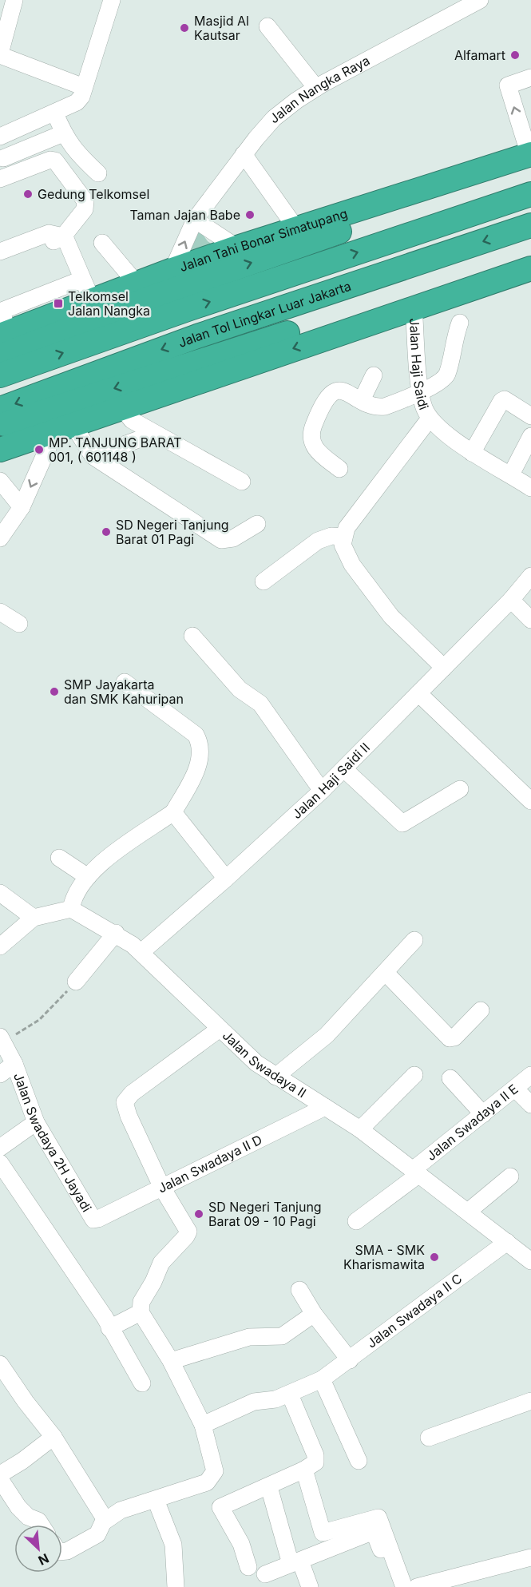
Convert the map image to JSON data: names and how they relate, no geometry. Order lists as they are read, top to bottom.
{
  "streets": {
    "highway": ["Jalan Tahi Bonar Simatupang", "Jalan Tol Lingkar Luar Jakarta"],
    "street": [
      "Jalan Nangka Raya",
      "Jalan Haji Saidi",
      "Jalan Haji Saidi II",
      "Jalan Swadaya II",
      "Jalan Swadaya II E",
      "Jalan Swadaya 2H Jayadi",
      "Jalan Swadaya II D",
      "Jalan Swadaya II C"
    ]
  },
  "crossings": [
    ["Jalan Nangka Raya", "Jalan Tahi Bonar Simatupang"],
    ["Jalan Haji Saidi II", "Jalan Swadaya II"],
    ["Jalan Swadaya II", "Jalan Swadaya II E"],
    ["Jalan Swadaya II", "Jalan Swadaya II D"],
    ["Jalan Swadaya II", "Jalan Swadaya II C"],
    ["Jalan Swadaya 2H Jayadi", "Jalan Swadaya II D"]
  ],
  "places": {
    "other": [
      "Masjid Al Kautsar",
      "Alfamart",
      "Gedung Telkomsel",
      "Taman Jajan Babe",
      "MP. TANJUNG BARAT 001, ( 601148 )",
      "SD Negeri Tanjung Barat 01 Pagi",
      "SMP Jayakarta dan SMK Kahuripan",
      "SD Negeri Tanjung Barat 09 - 10 Pagi",
      "SMA - SMK Kharismawita"
    ],
    "transit": ["Telkomsel Jalan Nangka"]
  },
  "north": "bottom right"
}
